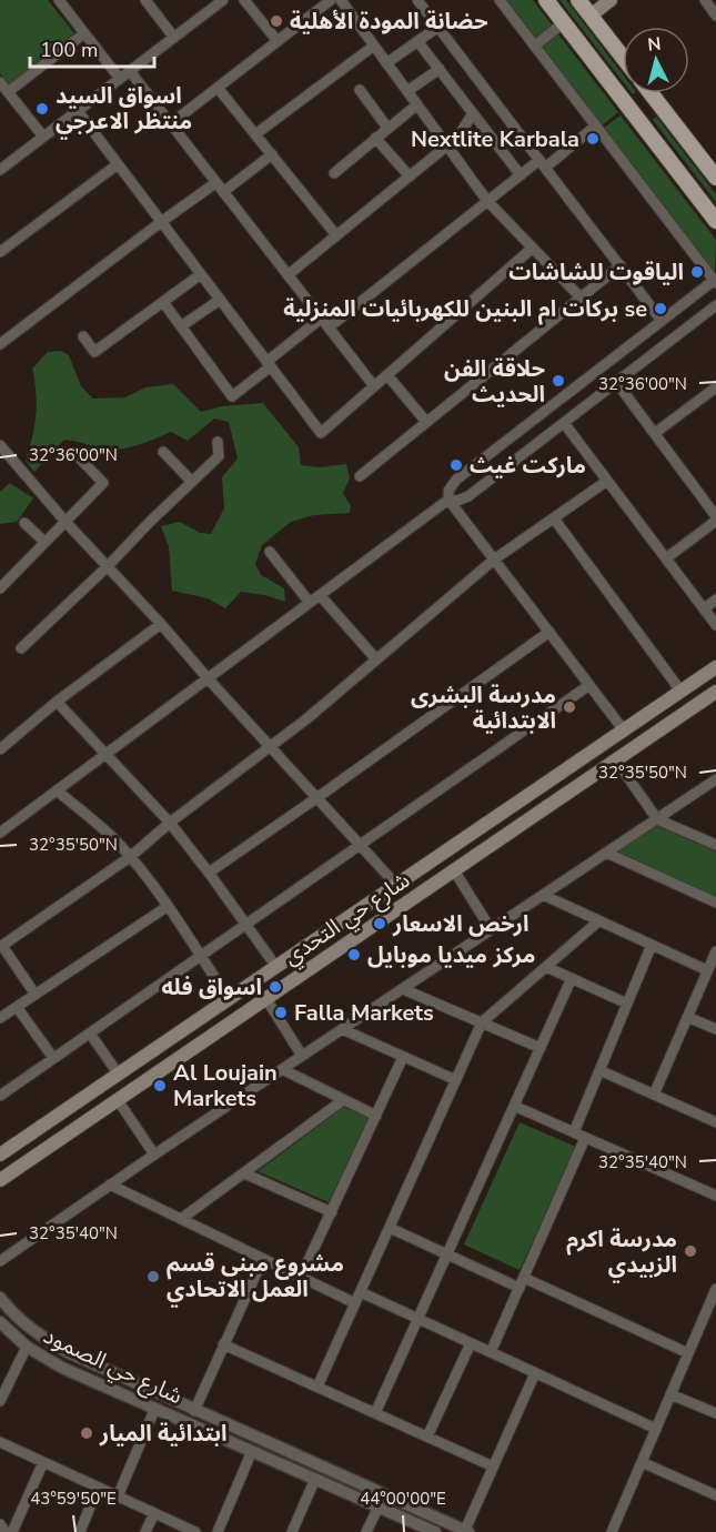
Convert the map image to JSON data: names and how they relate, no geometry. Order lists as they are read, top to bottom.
{
  "streets": {
    "main road": ["شارع حي التحدي"],
    "street": ["شارع حي الصمود"]
  },
  "places": [
    "حضانة المودة الأهلية",
    "اسواق السيد منتظر الاعرجي",
    "Nextlite Karbala",
    "الياقوت للشاشات",
    "بركات ام البنين للكهربائيات المنزلية se",
    "حلاقة الفن الحديث",
    "ماركت غيث",
    "مدرسة البشرى الابتدائية",
    "ارخص الاسعار",
    "مركز ميديا موبايل",
    "اسواق فله",
    "Falla Markets",
    "Al Loujain Markets",
    "مدرسة اكرم الزبيدي",
    "مشروع مبنى قسم العمل الاتحادي",
    "ابتدائية الميار"
  ],
  "scale_bar": "100 m",
  "north": "top",
  "coordinates": [
    "32°36'00\"N",
    "32°35'50\"N",
    "32°35'40\"N",
    "43°59'50\"E",
    "44°00'00\"E"
  ]
}
